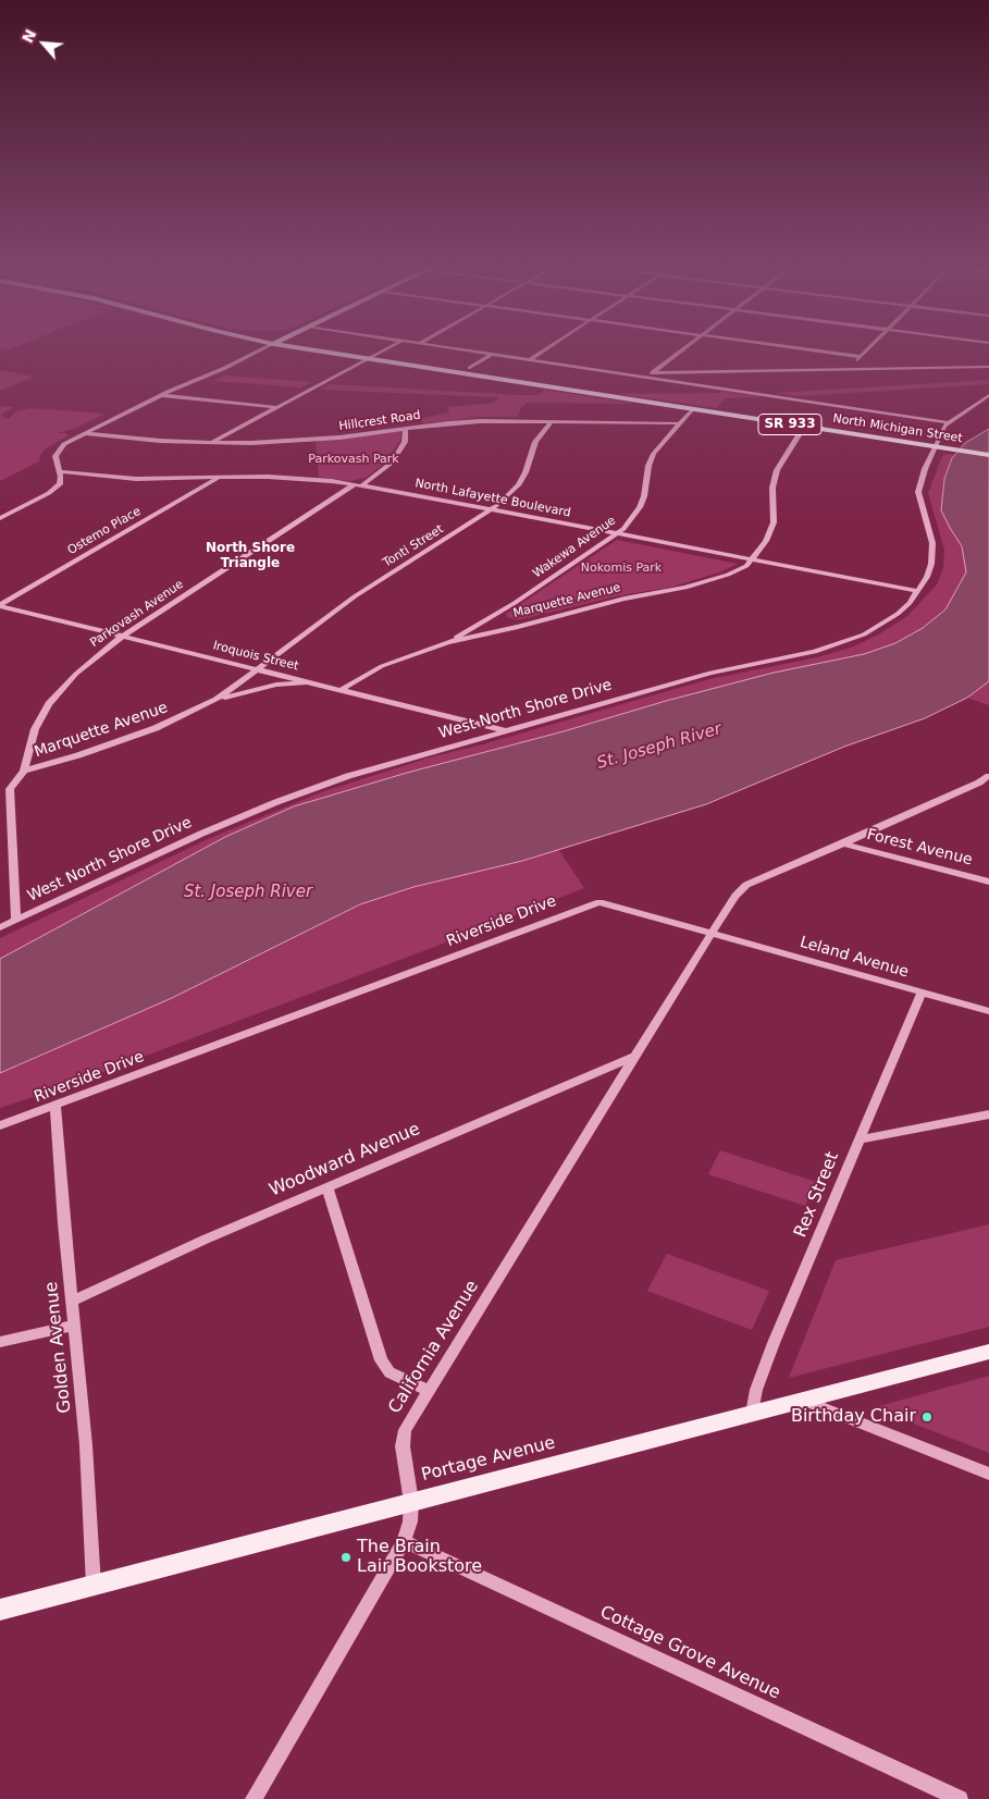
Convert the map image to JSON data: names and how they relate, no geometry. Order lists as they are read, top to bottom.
{
  "streets": {
    "main road": ["SR 933", "North Michigan Street", "Portage Avenue"],
    "street": [
      "Hillcrest Road",
      "North Lafayette Boulevard",
      "Ostemo Place",
      "Tonti Street",
      "Wakewa Avenue",
      "Marquette Avenue",
      "Parkovash Avenue",
      "Iroquois Street",
      "West North Shore Drive",
      "Forest Avenue",
      "Riverside Drive",
      "Leland Avenue",
      "Woodward Avenue",
      "Rex Street",
      "Golden Avenue",
      "California Avenue",
      "Cottage Grove Avenue"
    ]
  },
  "crossings": [
    ["Hillcrest Road", "Tonti Street"],
    ["Hillcrest Road", "Wakewa Avenue"],
    ["Hillcrest Road", "Parkovash Avenue"],
    ["North Michigan Street", "Wakewa Avenue"],
    ["North Michigan Street", "Marquette Avenue"],
    ["North Michigan Street", "West North Shore Drive"],
    ["North Lafayette Boulevard", "Ostemo Place"],
    ["North Lafayette Boulevard", "Tonti Street"],
    ["North Lafayette Boulevard", "Wakewa Avenue"],
    ["North Lafayette Boulevard", "Marquette Avenue"],
    ["North Lafayette Boulevard", "Parkovash Avenue"],
    ["North Lafayette Boulevard", "West North Shore Drive"],
    ["Ostemo Place", "Iroquois Street"],
    ["Tonti Street", "Marquette Avenue"],
    ["Tonti Street", "Iroquois Street"],
    ["Wakewa Avenue", "Marquette Avenue"],
    ["Marquette Avenue", "Parkovash Avenue"],
    ["Marquette Avenue", "Iroquois Street"],
    ["Parkovash Avenue", "Iroquois Street"],
    ["Iroquois Street", "West North Shore Drive"],
    ["Riverside Drive", "Leland Avenue"],
    ["Riverside Drive", "Golden Avenue"],
    ["Riverside Drive", "California Avenue"],
    ["Leland Avenue", "Rex Street"],
    ["Leland Avenue", "California Avenue"],
    ["Woodward Avenue", "Golden Avenue"],
    ["Woodward Avenue", "California Avenue"],
    ["Rex Street", "Portage Avenue"],
    ["Golden Avenue", "Portage Avenue"],
    ["California Avenue", "Portage Avenue"],
    ["California Avenue", "Cottage Grove Avenue"]
  ],
  "districts": ["North Shore Triangle"],
  "water": ["St. Joseph River"],
  "parks": ["Parkovash Park", "Nokomis Park"],
  "places": ["Birthday Chair", "The Brain Lair Bookstore"],
  "north": "top left"
}
